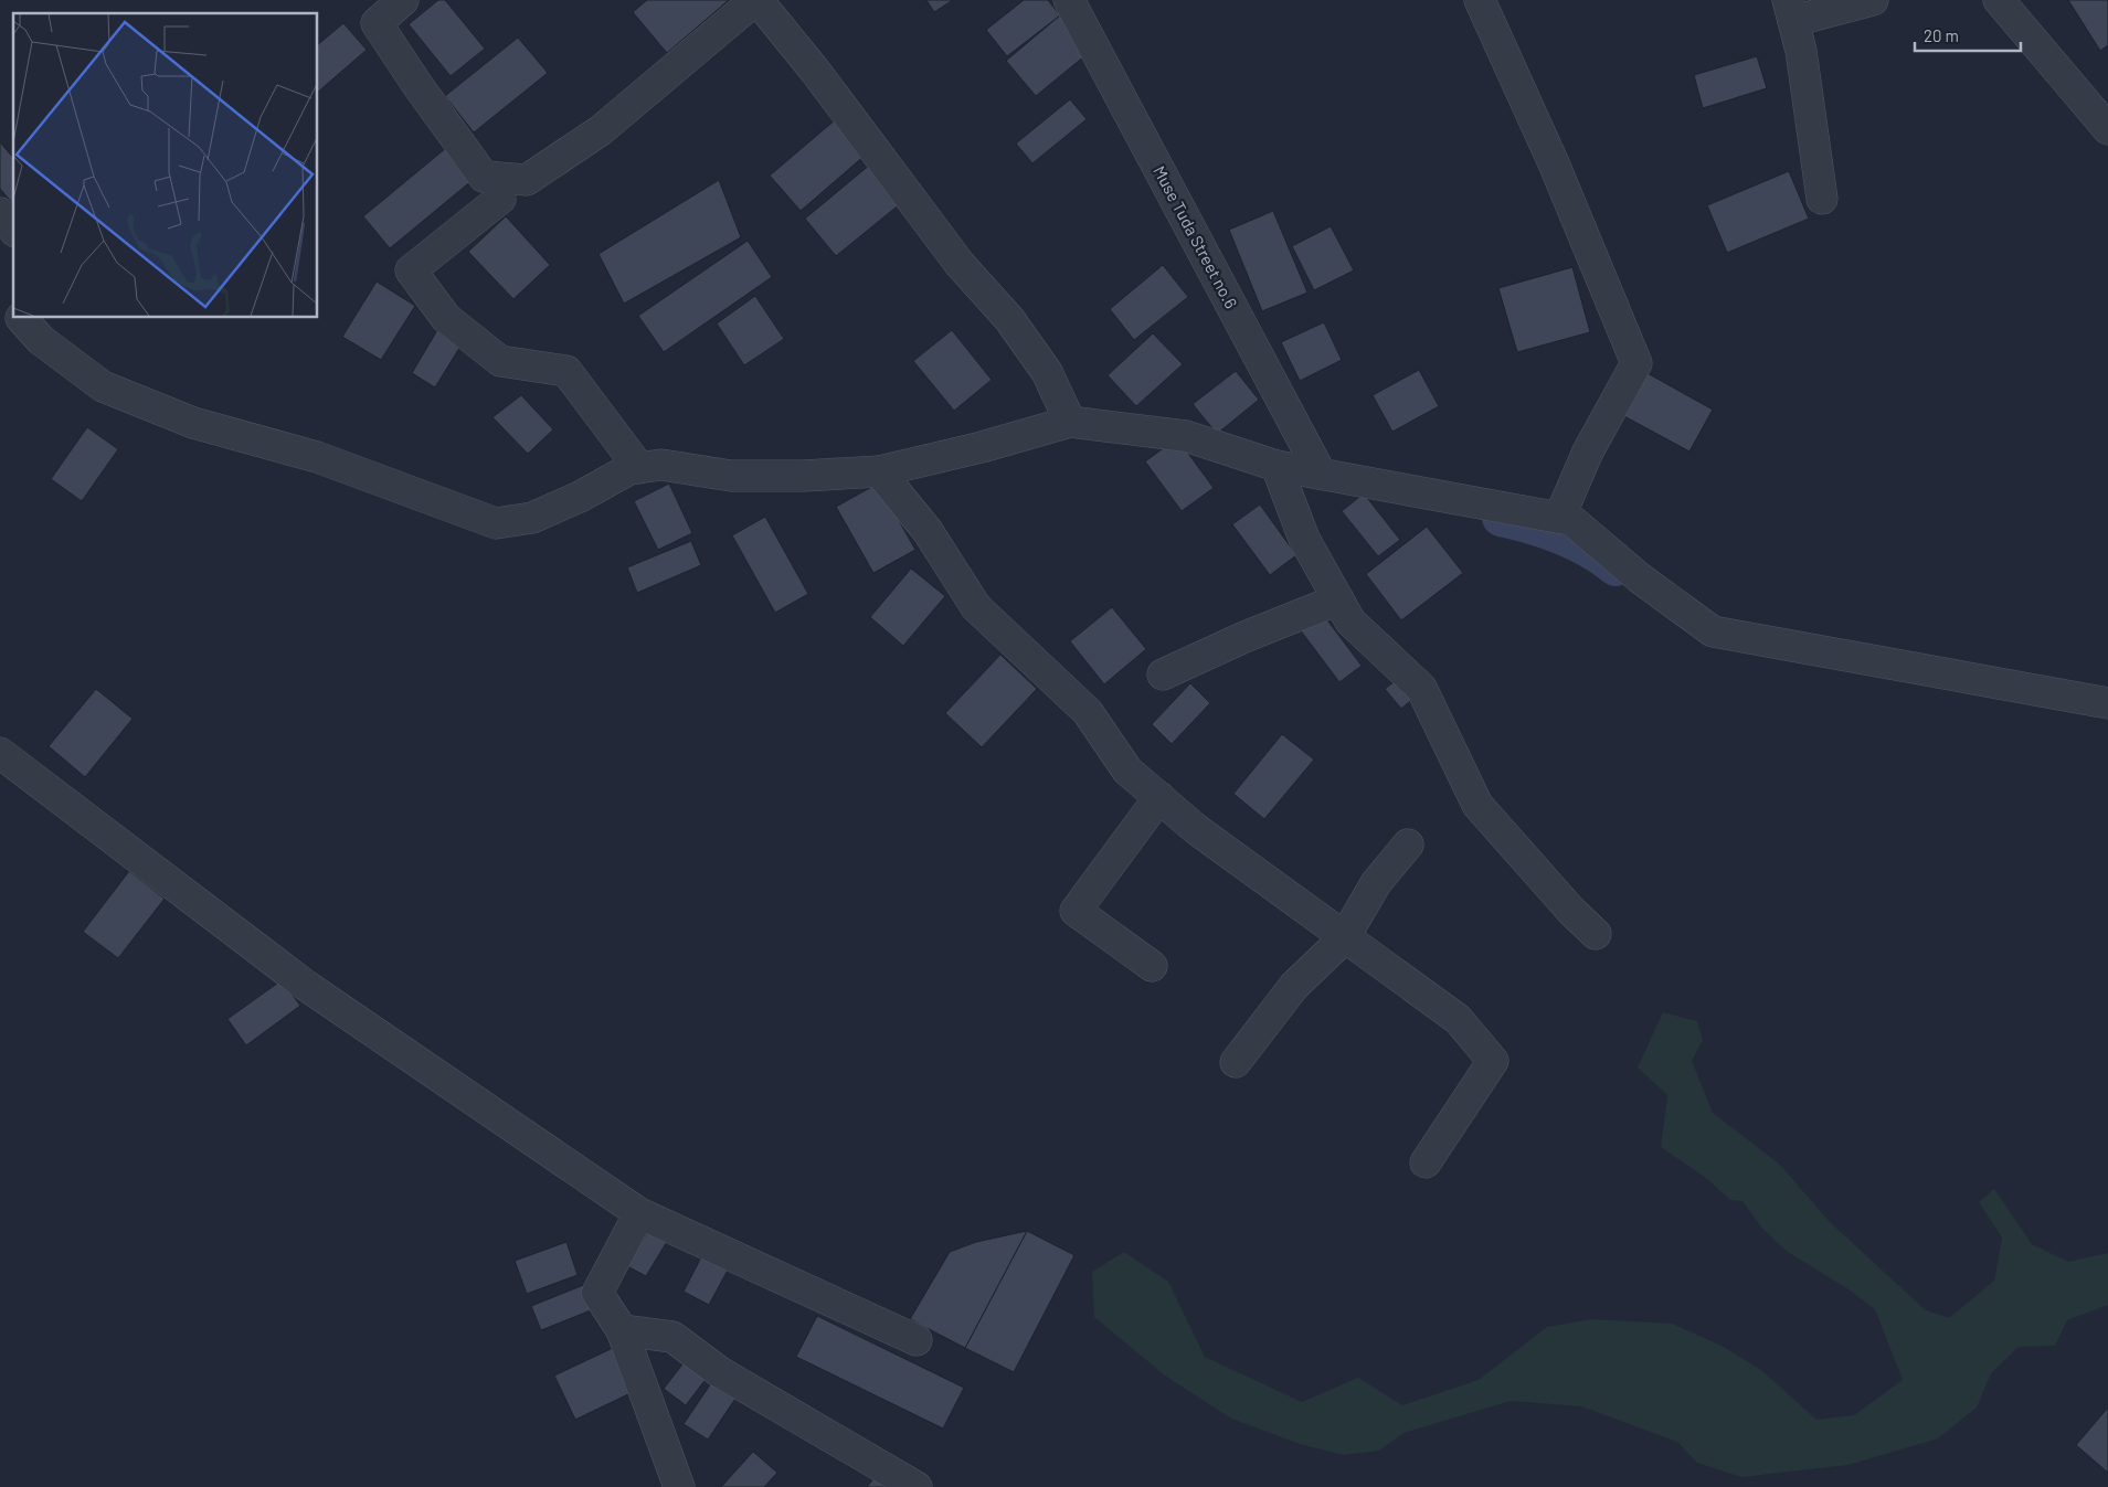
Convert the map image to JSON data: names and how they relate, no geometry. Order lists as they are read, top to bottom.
{
  "streets": {
    "street": ["Muse Tuda Street no.6"]
  },
  "scale_bar": "20 m"
}
